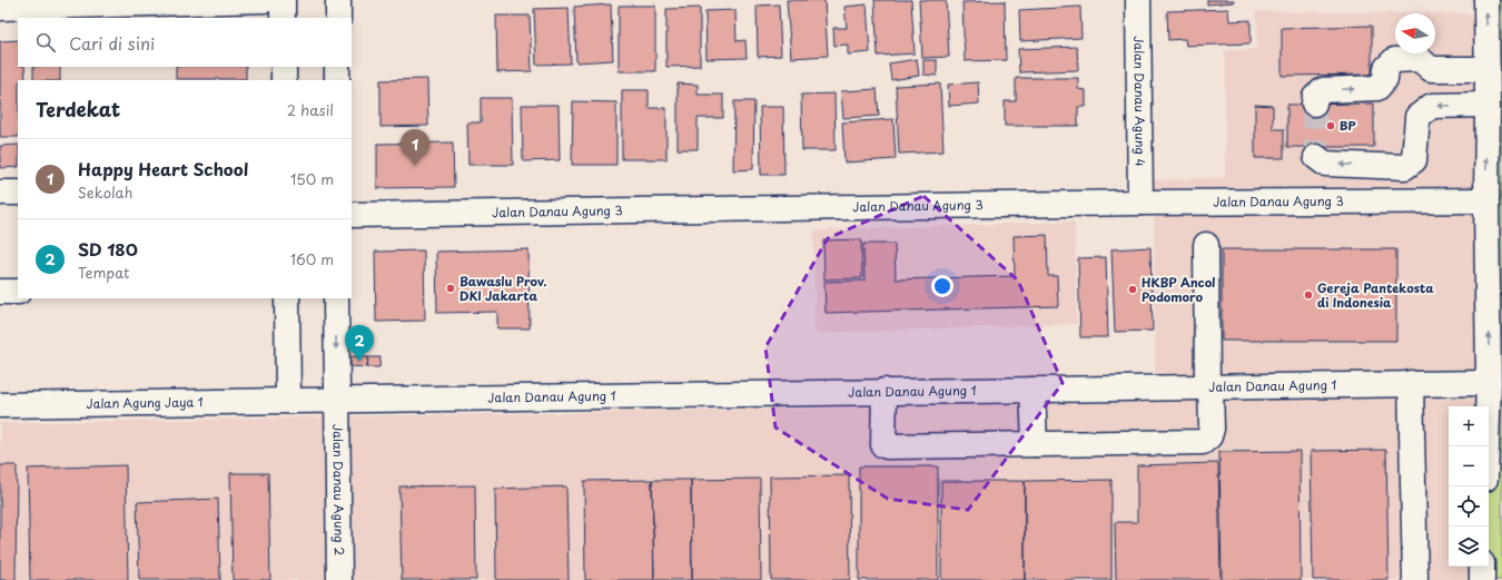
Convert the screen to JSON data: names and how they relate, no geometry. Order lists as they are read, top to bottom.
{
  "streets": {
    "street": [
      "Jalan Danau Agung 4",
      "Jalan Danau Agung 3",
      "Jalan Danau Agung 1",
      "Jalan Agung Jaya 1",
      "Jalan Danau Agung 2"
    ]
  },
  "crossings": [
    ["Jalan Danau Agung 4", "Jalan Danau Agung 3"],
    ["Jalan Danau Agung 1", "Jalan Danau Agung 2"]
  ],
  "places": [
    "BP",
    "Bawaslu Prov. DKI Jakarta",
    "HKBP Ancol Podomoro",
    "Gereja Pantekosta di Indonesia"
  ],
  "north": "left",
  "page": {
    "search": "Cari di sini",
    "heading": ["Terdekat", "2 hasil"],
    "pins": ["1", "2"],
    "list": [
      {
        "mark": "1",
        "name": "Happy Heart School",
        "note": "Sekolah",
        "value": "150 m"
      },
      {
        "mark": "2",
        "name": "SD 180",
        "note": "Tempat",
        "value": "160 m"
      }
    ],
    "map_buttons": ["+", "−"]
  }
}
